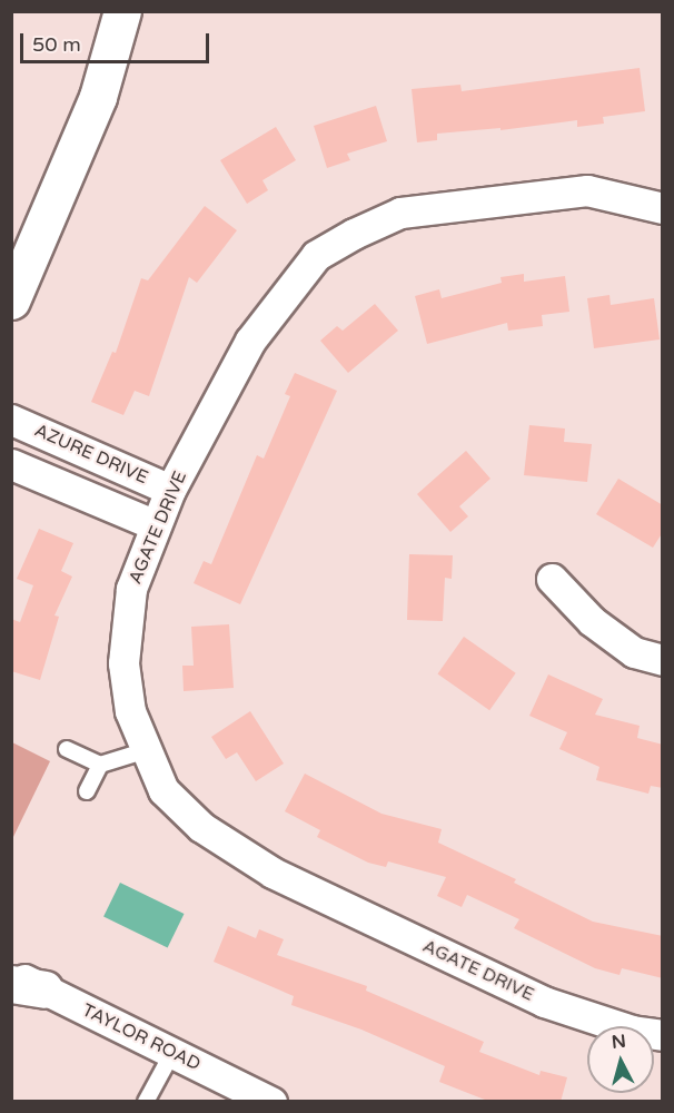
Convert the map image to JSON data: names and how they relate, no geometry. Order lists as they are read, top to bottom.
{
  "streets": {
    "street": ["AZURE DRIVE", "AGATE DRIVE", "TAYLOR ROAD"]
  },
  "crossings": [
    ["AZURE DRIVE", "AGATE DRIVE"]
  ],
  "scale_bar": "50 m",
  "north": "top"
}
